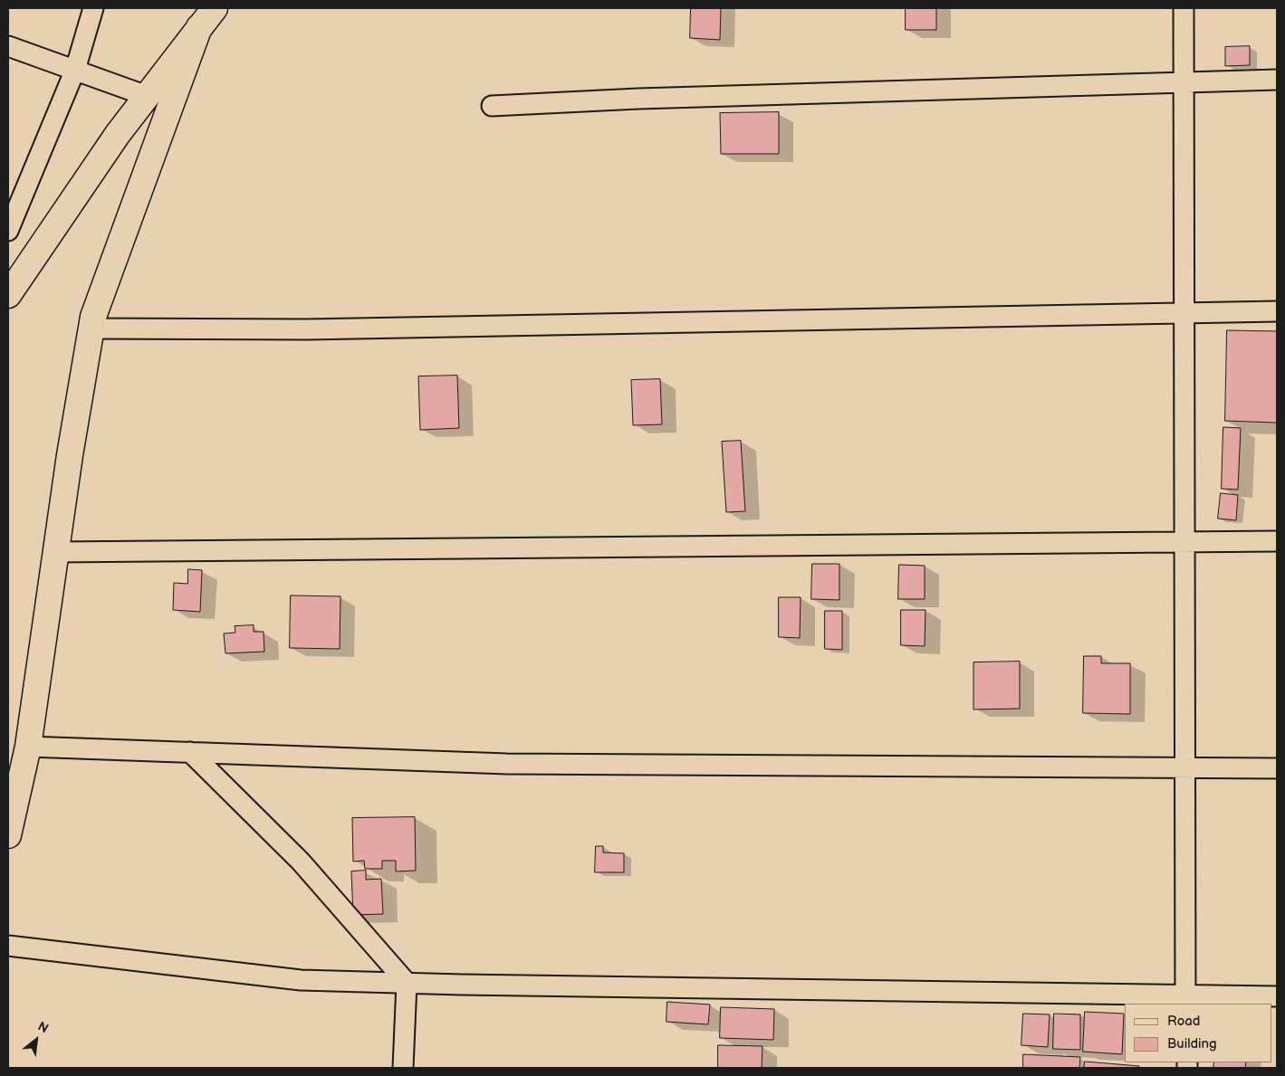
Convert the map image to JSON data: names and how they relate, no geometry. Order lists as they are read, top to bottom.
{
  "legend": ["Road", "Building"],
  "north": "top right"
}
